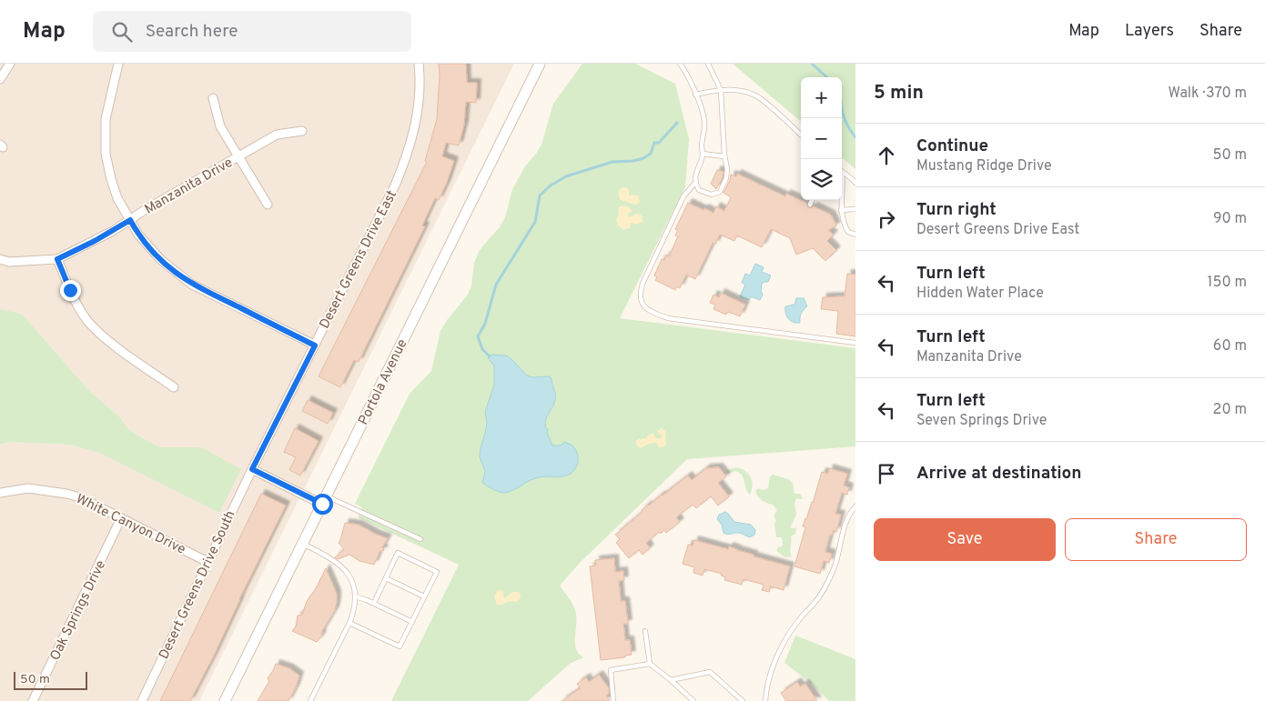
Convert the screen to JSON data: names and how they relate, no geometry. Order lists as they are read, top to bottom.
{
  "streets": {
    "main road": ["Portola Avenue"],
    "street": [
      "Manzanita Drive",
      "Desert Greens Drive East",
      "White Canyon Drive",
      "Desert Greens Drive South",
      "Oak Springs Drive"
    ]
  },
  "crossings": [
    ["Desert Greens Drive East", "Desert Greens Drive South"],
    ["White Canyon Drive", "Desert Greens Drive South"],
    ["White Canyon Drive", "Oak Springs Drive"]
  ],
  "scale_bar": "50 m",
  "page": {
    "header": "Map",
    "search": "Search here",
    "nav": ["Map", "Layers", "Share"],
    "heading": ["5 min", "Walk · 370 m"],
    "map_buttons": ["+", "−"],
    "list": [
      ["Continue", "Mustang Ridge Drive", "50 m"],
      ["Turn right", "Desert Greens Drive East", "90 m"],
      ["Turn left", "Hidden Water Place", "150 m"],
      ["Turn left", "Manzanita Drive", "60 m"],
      ["Turn left", "Seven Springs Drive", "20 m"],
      "Arrive at destination"
    ],
    "buttons": ["Save", "Share"],
    "scale": "50 m"
  }
}
